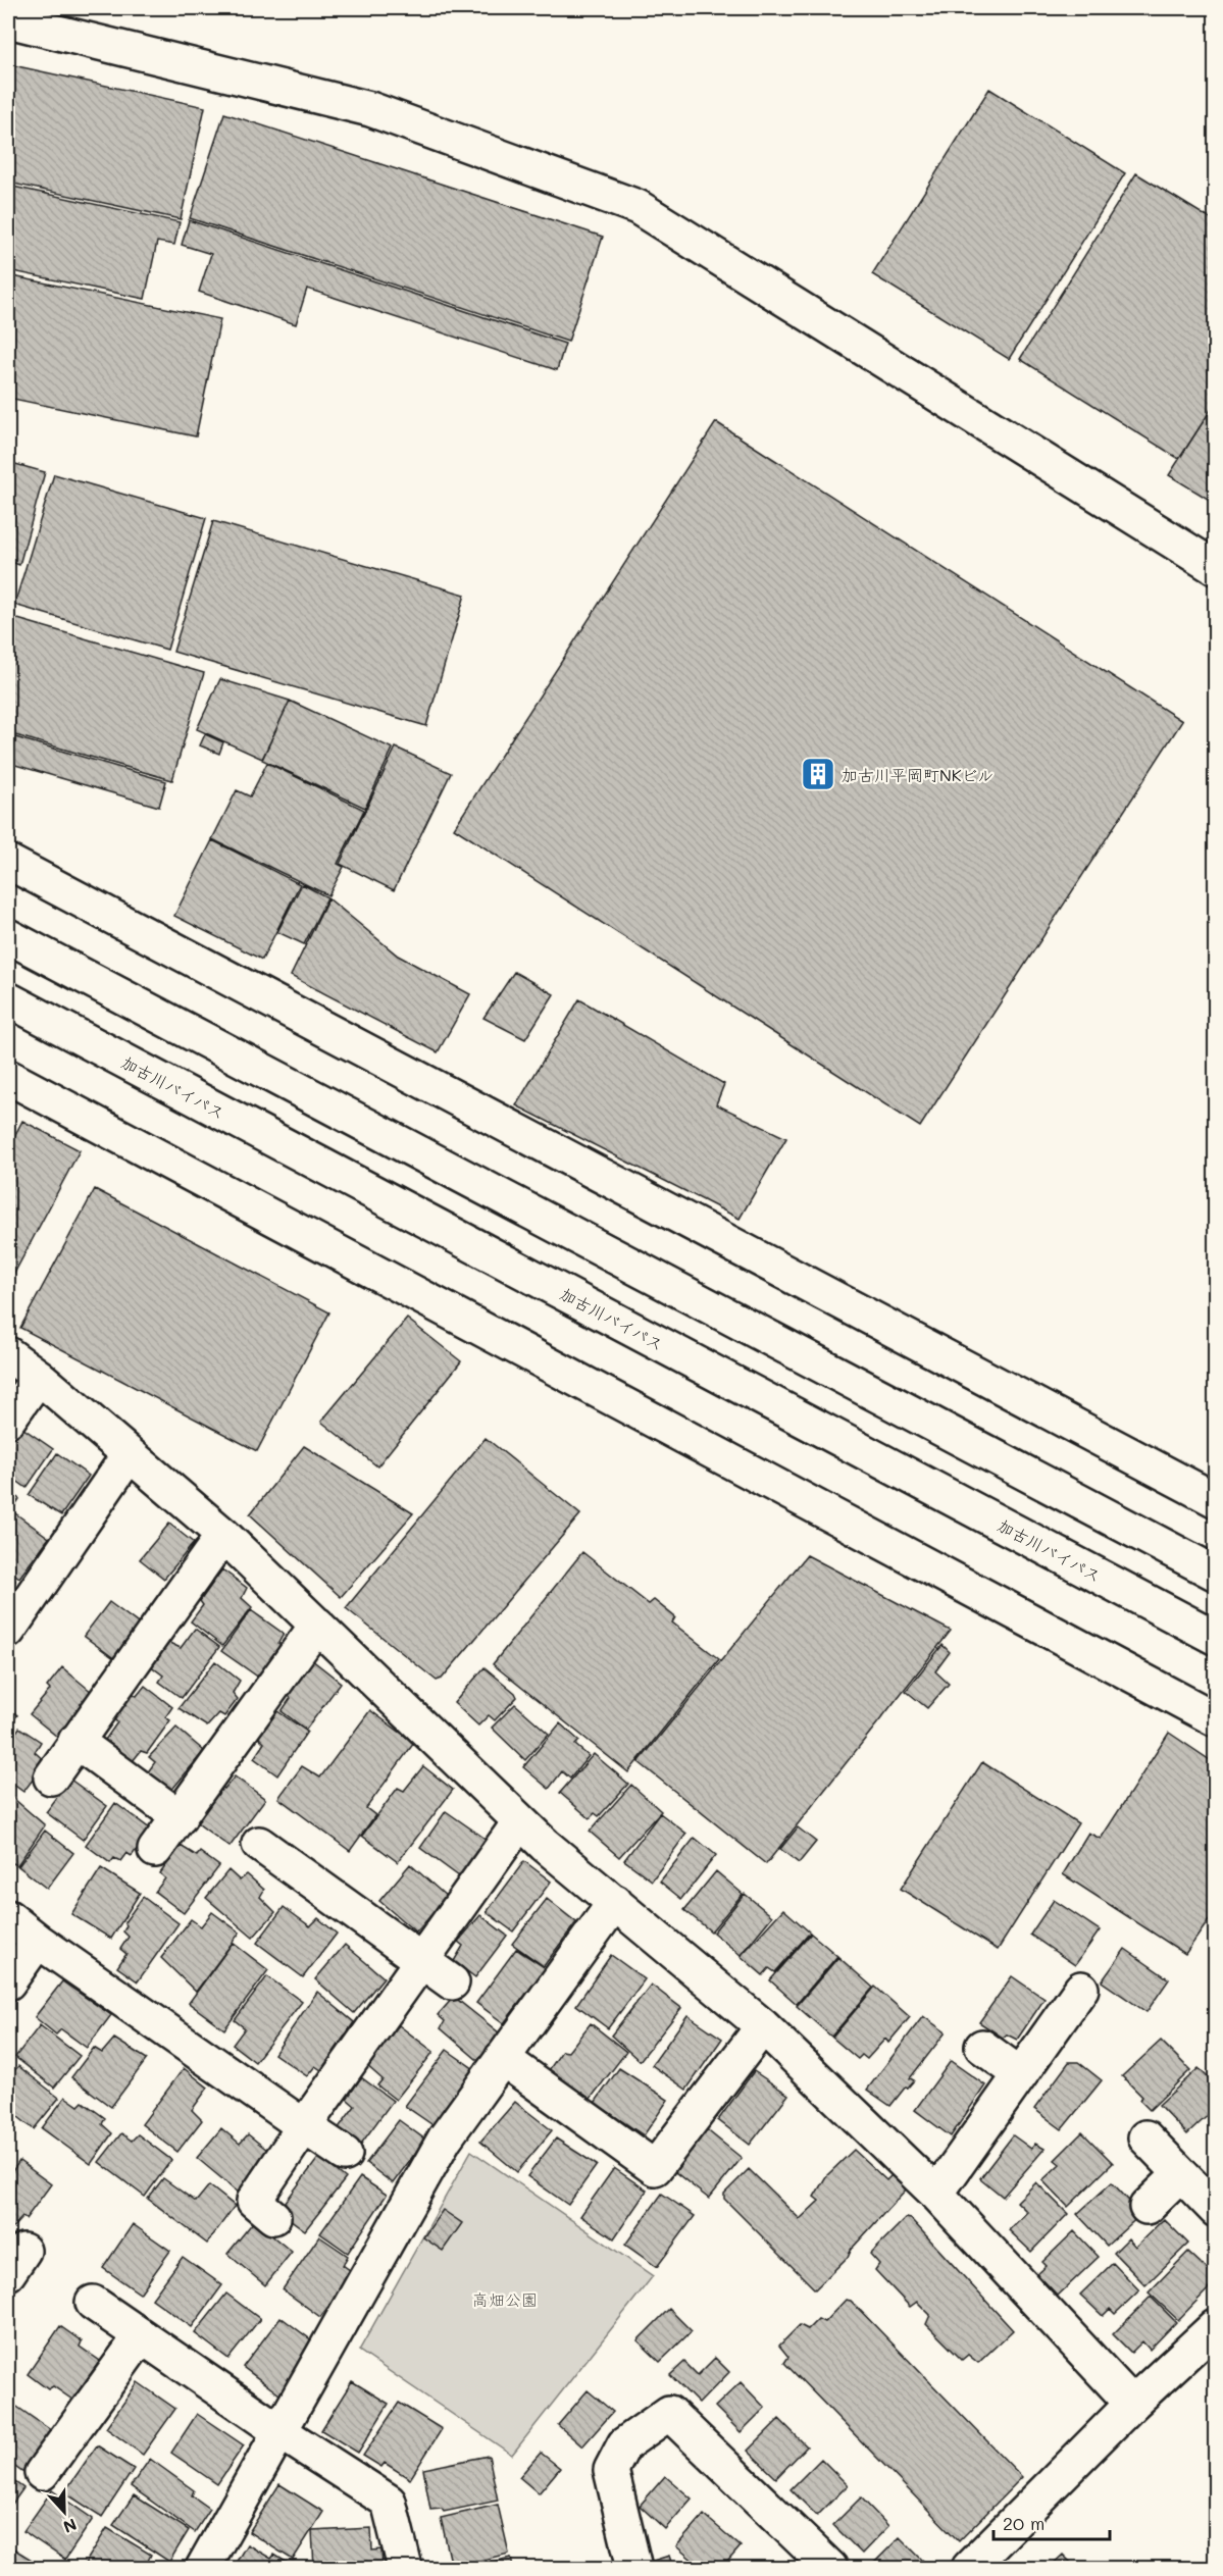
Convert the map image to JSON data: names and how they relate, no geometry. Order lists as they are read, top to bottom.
{
  "streets": {
    "main road": ["加古川バイパス"]
  },
  "parks": ["高畑公園"],
  "places": {
    "building": ["加古川平岡町NKビル"]
  },
  "scale_bar": "20 m",
  "north": "bottom"
}
